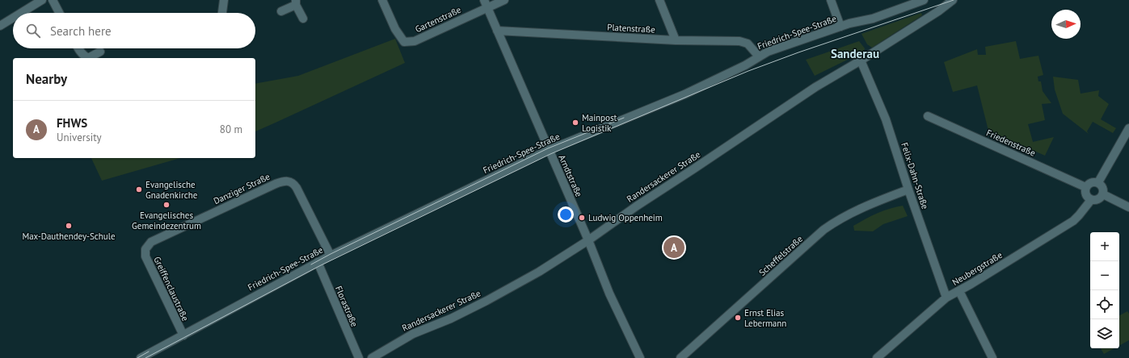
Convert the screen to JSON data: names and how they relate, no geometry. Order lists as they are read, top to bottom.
{
  "streets": {
    "street": [
      "Gartenstraße",
      "Platenstraße",
      "Friedrich-Spee-Straße",
      "Friedenstraße",
      "Arndtstraße",
      "Felix-Dahn-Straße",
      "Randersackerer Straße",
      "Danziger Straße",
      "Scheffelstraße",
      "Neubergstraße",
      "Greiffenclaustraße",
      "Florastraße"
    ]
  },
  "crossings": [
    ["Gartenstraße", "Arndtstraße"],
    ["Platenstraße", "Friedrich-Spee-Straße"],
    ["Platenstraße", "Arndtstraße"],
    ["Friedrich-Spee-Straße", "Arndtstraße"],
    ["Friedrich-Spee-Straße", "Danziger Straße"],
    ["Friedrich-Spee-Straße", "Greiffenclaustraße"],
    ["Friedrich-Spee-Straße", "Florastraße"],
    ["Friedenstraße", "Neubergstraße"],
    ["Arndtstraße", "Randersackerer Straße"],
    ["Felix-Dahn-Straße", "Randersackerer Straße"],
    ["Felix-Dahn-Straße", "Scheffelstraße"],
    ["Felix-Dahn-Straße", "Neubergstraße"],
    ["Danziger Straße", "Greiffenclaustraße"]
  ],
  "districts": ["Sanderau"],
  "places": [
    "Mainpost Logistik",
    "Evangelische Gnadenkirche",
    "Evangelisches Gemeindezentrum",
    "Ludwig Oppenheim",
    "Max-Dauthendey-Schule",
    "Ernst Elias Lebermann"
  ],
  "north": "right",
  "page": {
    "search": "Search here",
    "heading": "Nearby",
    "list": [
      {
        "mark": "A",
        "name": "FHWS",
        "note": "University",
        "value": "80 m"
      }
    ],
    "map_buttons": ["+", "−"],
    "pins": "A"
  }
}
